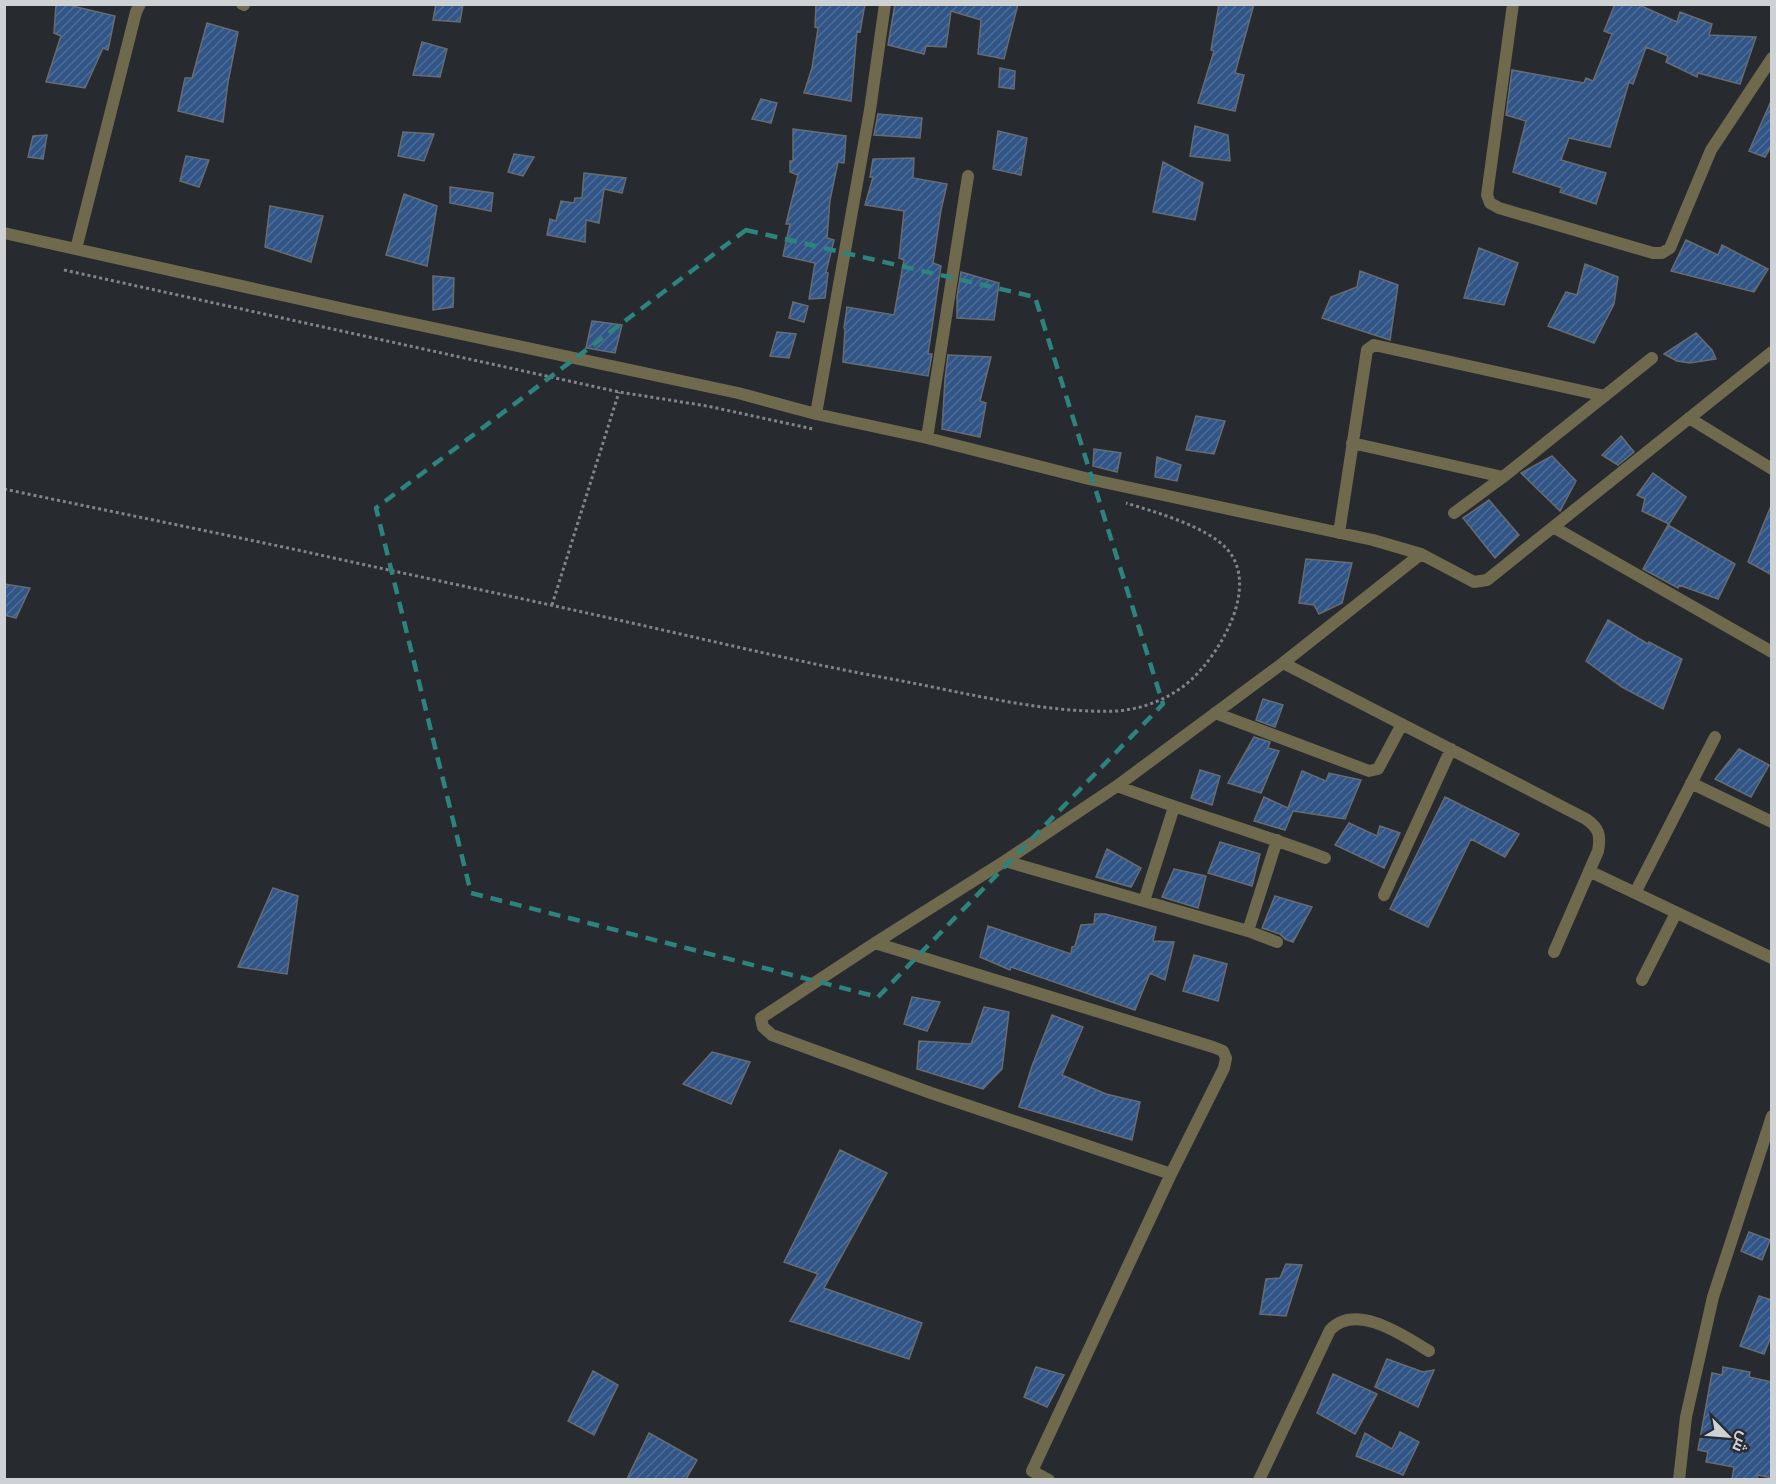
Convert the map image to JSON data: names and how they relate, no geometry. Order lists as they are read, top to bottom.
{
  "north": "bottom right"
}
